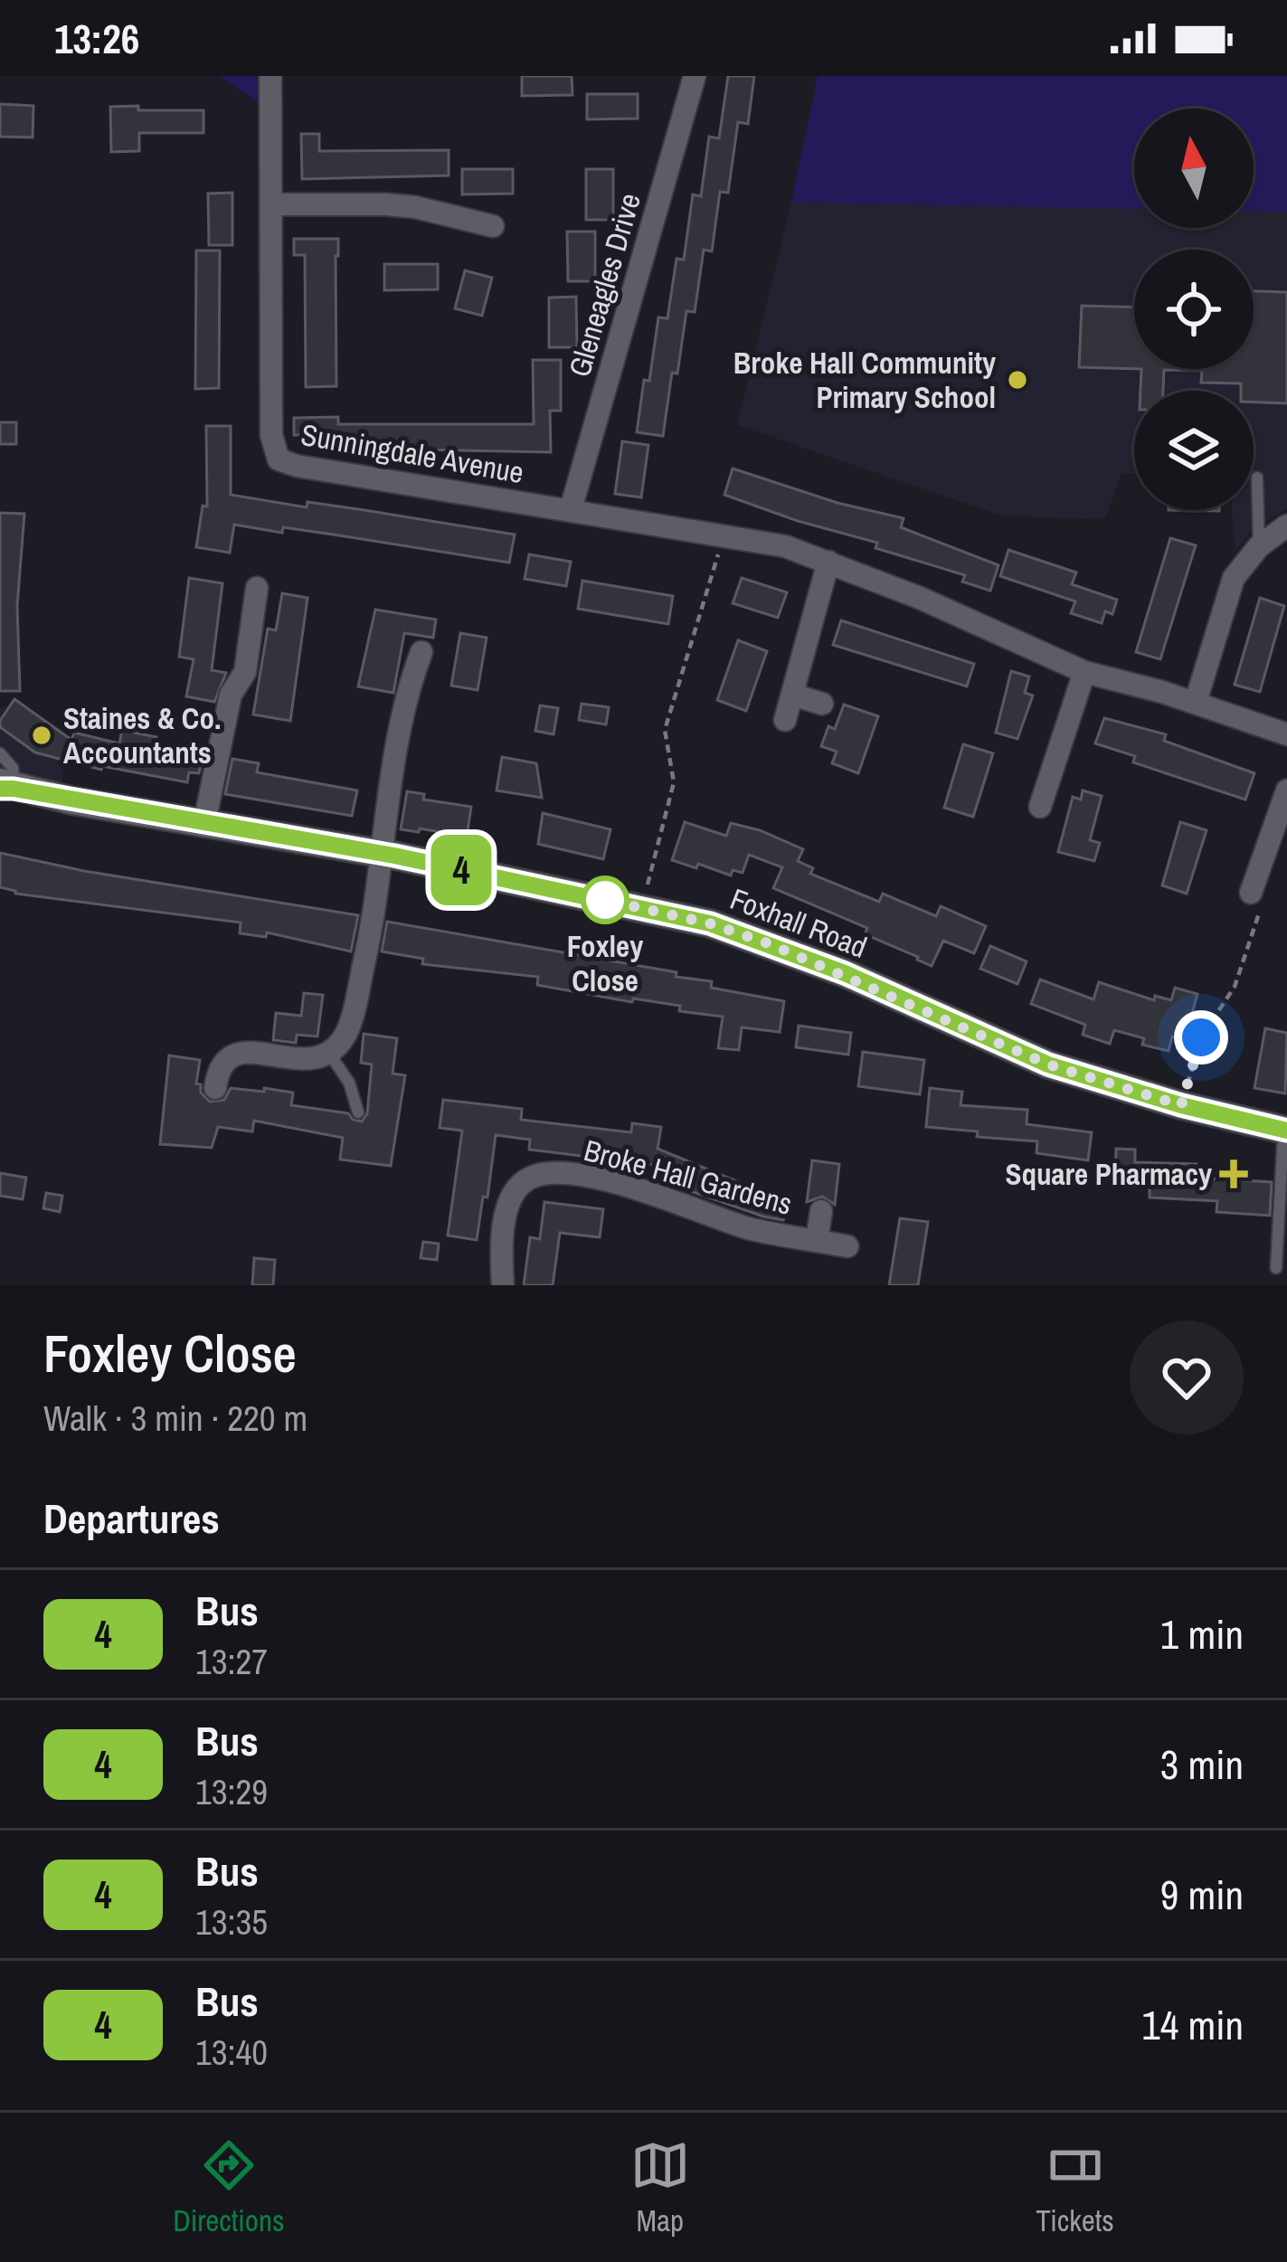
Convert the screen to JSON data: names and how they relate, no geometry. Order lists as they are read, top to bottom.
{
  "streets": {
    "street": [
      "Gleneagles Drive",
      "Sunningdale Avenue",
      "Foxhall Road",
      "Broke Hall Gardens"
    ]
  },
  "crossings": [
    ["Gleneagles Drive", "Sunningdale Avenue"]
  ],
  "places": {
    "other": ["Broke Hall Community Primary School", "Staines & Co. Accountants", "Foxley Close"],
    "health": ["Square Pharmacy"]
  },
  "lines": ["bus line 4"],
  "north": "top",
  "page": {
    "status": "13:26",
    "on_map": "4",
    "heading": [
      ["Foxley Close", "Walk · 3 min · 220 m"],
      "Departures"
    ],
    "list": [
      {
        "mark": "4",
        "name": "Bus",
        "note": "13:27",
        "value": "1 min"
      },
      {
        "mark": "4",
        "name": "Bus",
        "note": "13:29",
        "value": "3 min"
      },
      {
        "mark": "4",
        "name": "Bus",
        "note": "13:35",
        "value": "9 min"
      },
      {
        "mark": "4",
        "name": "Bus",
        "note": "13:40",
        "value": "14 min"
      }
    ],
    "tabs": ["Directions", "Map", "Tickets"]
  }
}
